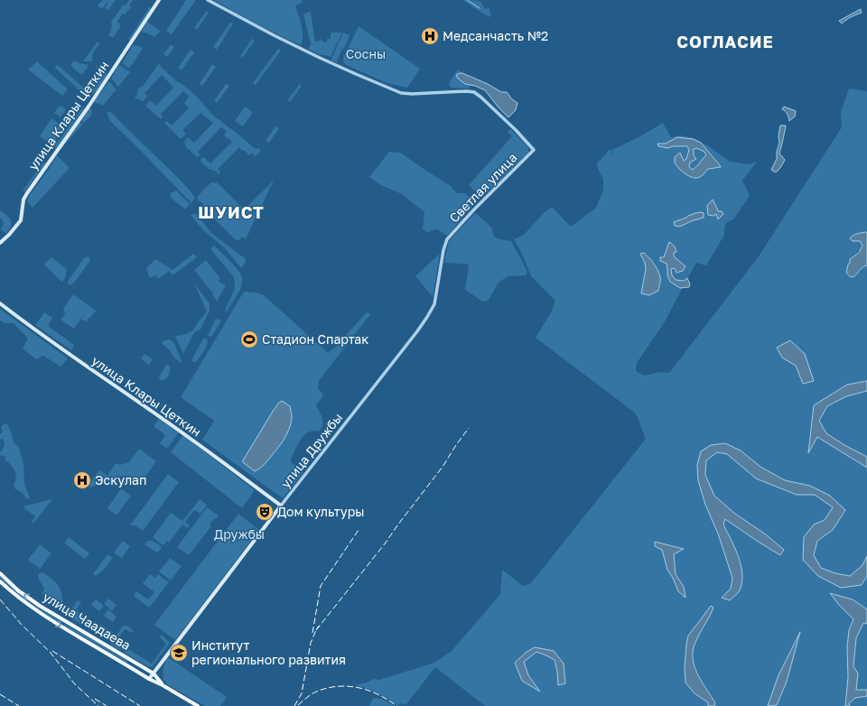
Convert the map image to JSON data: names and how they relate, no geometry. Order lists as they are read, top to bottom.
{
  "streets": {
    "main road": ["улица Клары Цеткин", "улица Дружбы", "улица Чаадаева"],
    "street": ["Светлая улица"]
  },
  "crossings": [
    ["улица Клары Цеткин", "улица Дружбы"],
    ["Светлая улица", "улица Дружбы"],
    ["улица Дружбы", "улица Чаадаева"]
  ],
  "districts": ["СОГЛАСИЕ", "ШУИСТ"],
  "parks": ["Сосны", "Дружбы"],
  "places": {
    "hospital": ["Медсанчасть №2", "Эскулап"],
    "sports": ["Стадион Спартак"],
    "theatre": ["Дом культуры"],
    "school or university": ["Институт регионального развития"]
  }
}
